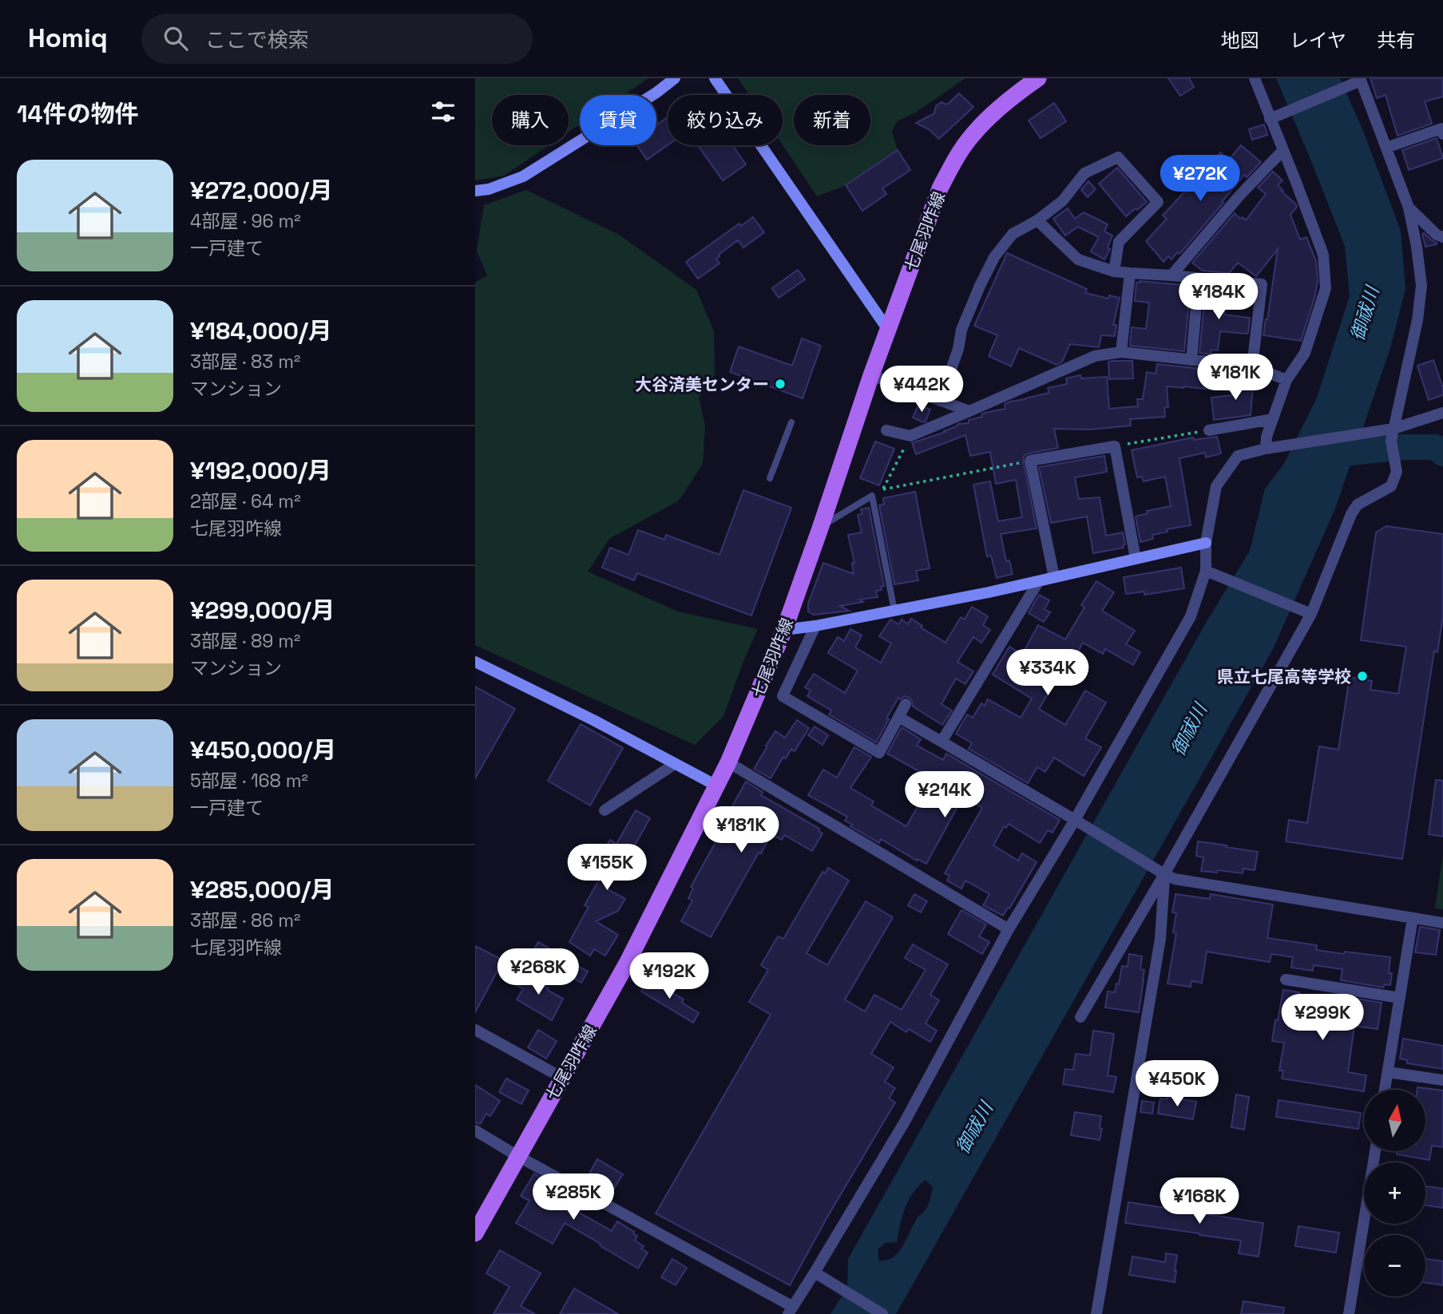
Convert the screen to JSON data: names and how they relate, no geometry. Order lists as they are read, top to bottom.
{
  "streets": {
    "main road": ["七尾羽咋線"]
  },
  "water": ["御祓川"],
  "places": ["大谷済美センター", "県立七尾高等学校"],
  "north": "top",
  "page": {
    "header": "Homiq",
    "search": "ここで検索",
    "nav": ["地図", "レイヤ", "共有"],
    "heading": "14件の物件",
    "chip": [
      "購入",
      "賃貸",
      "絞り込み",
      "新着"
    ],
    "list": [
      {
        "name": "¥272,000/月",
        "note": "4部屋 · 96 m² · 一戸建て"
      },
      {
        "name": "¥184,000/月",
        "note": "3部屋 · 83 m² · マンション"
      },
      {
        "name": "¥192,000/月",
        "note": "2部屋 · 64 m² · 七尾羽咋線"
      },
      {
        "name": "¥299,000/月",
        "note": "3部屋 · 89 m² · マンション"
      },
      {
        "name": "¥450,000/月",
        "note": "5部屋 · 168 m² · 一戸建て"
      },
      {
        "name": "¥285,000/月",
        "note": "3部屋 · 86 m² · 七尾羽咋線"
      }
    ],
    "price": [
      "¥272K",
      "¥184K",
      "¥181K",
      "¥442K",
      "¥334K",
      "¥214K",
      "¥181K",
      "¥155K",
      "¥268K",
      "¥192K",
      "¥299K",
      "¥450K",
      "¥285K",
      "¥168K"
    ],
    "map_buttons": ["+", "−"]
  }
}
